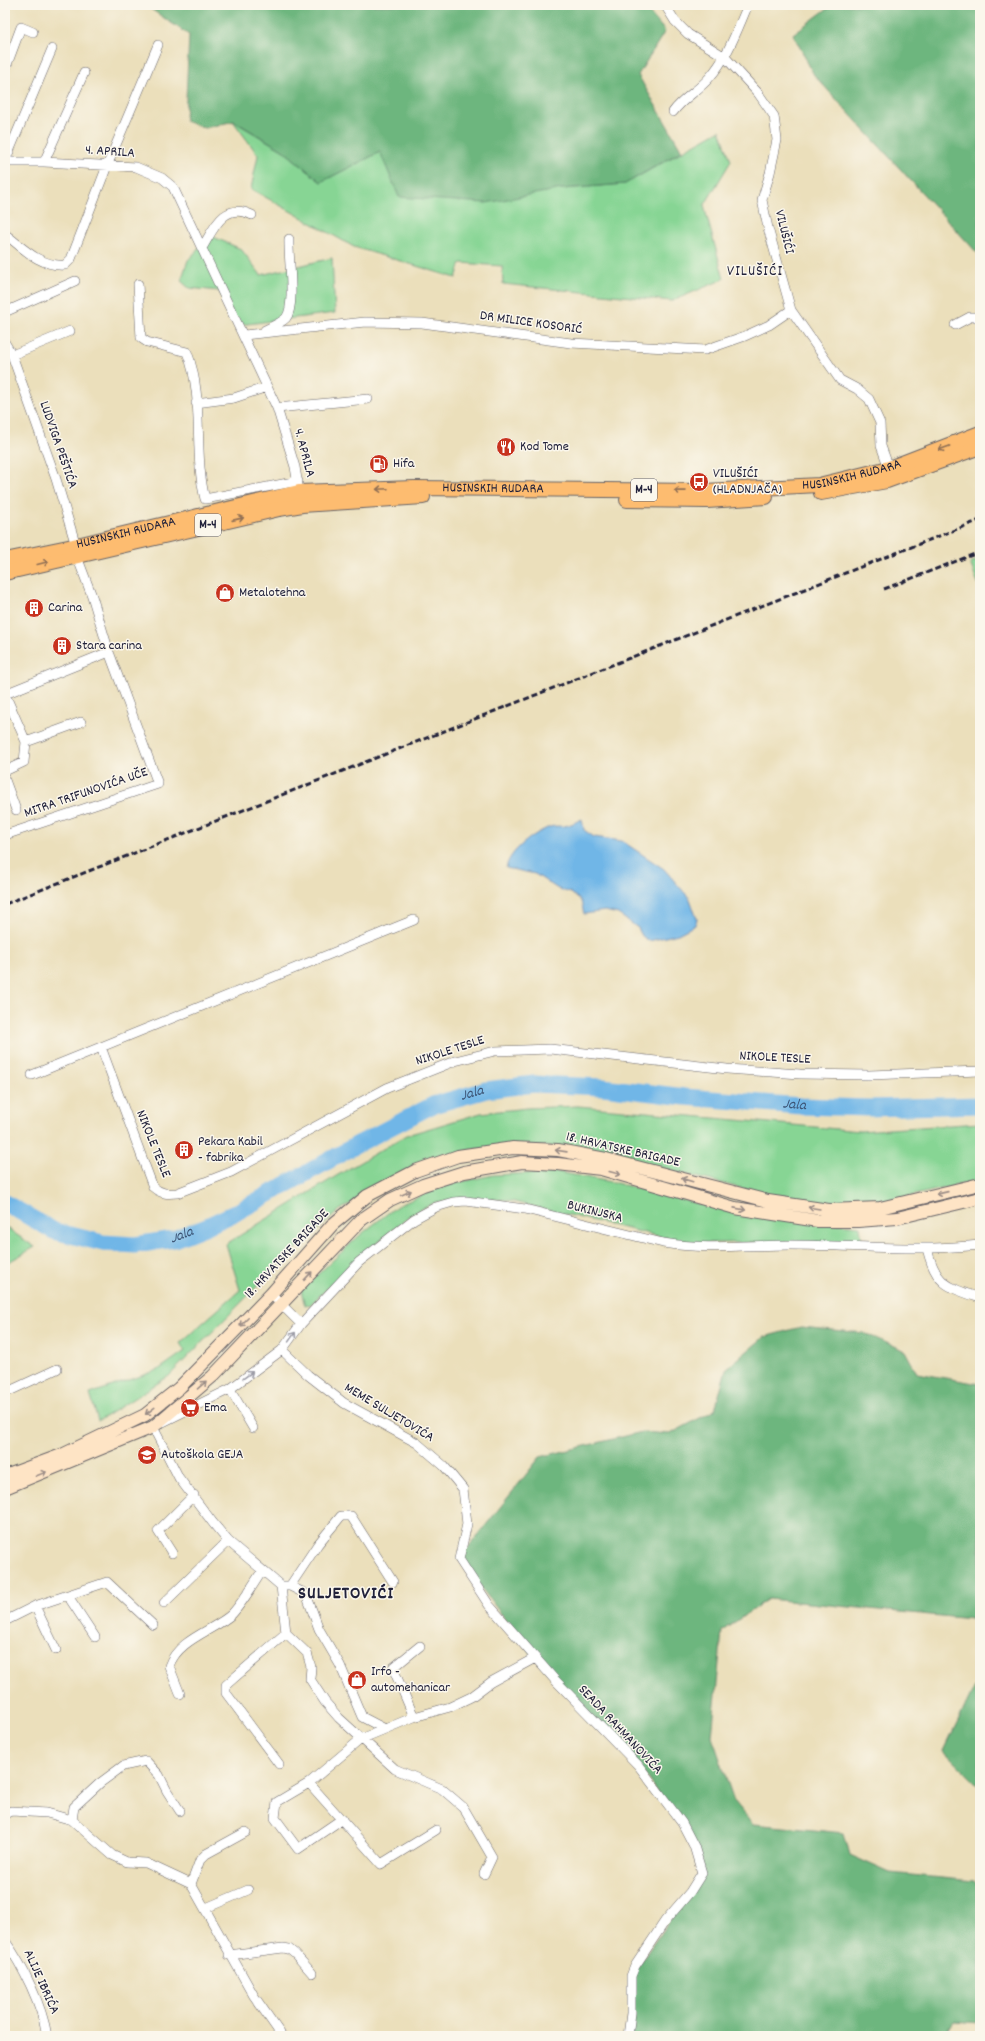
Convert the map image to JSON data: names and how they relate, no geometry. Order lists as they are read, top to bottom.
{
  "streets": {
    "main road": ["HUSINSKIH RUDARA", "M-4", "18. HRVATSKE BRIGADE"],
    "street": [
      "4. APRILA",
      "VILUŠIĆI",
      "DR MILICE KOSORIĆ",
      "LUDVIGA PEŠTIĆA",
      "MITRA TRIFUNOVIĆA UČE",
      "NIKOLE TESLE",
      "BUKINJSKA",
      "MEME SULJETOVIĆA",
      "SEADA RAHMANOVIĆA",
      "ALIJE IBRIĆA"
    ]
  },
  "crossings": [
    ["4. APRILA", "DR MILICE KOSORIĆ"],
    ["4. APRILA", "HUSINSKIH RUDARA"],
    ["VILUŠIĆI", "DR MILICE KOSORIĆ"],
    ["VILUŠIĆI", "HUSINSKIH RUDARA"],
    ["LUDVIGA PEŠTIĆA", "HUSINSKIH RUDARA"],
    ["LUDVIGA PEŠTIĆA", "MITRA TRIFUNOVIĆA UČE"],
    ["HUSINSKIH RUDARA", "MITRA TRIFUNOVIĆA UČE"],
    ["MEME SULJETOVIĆA", "SEADA RAHMANOVIĆA"]
  ],
  "districts": ["VILUŠIĆI", "SULJETOVIĆI"],
  "water": ["Jala"],
  "places": {
    "restaurant": ["Kod Tome"],
    "fuel station": ["Hifa"],
    "bus stop": ["VILUŠIĆI (HLADNJAČA)"],
    "shop": ["Metalotehna", "Irfo - automehanicar"],
    "building": ["Carina", "Stara carina", "Pekara Kabil - fabrika"],
    "supermarket": ["Ema"],
    "school or university": ["Autoškola GEJA"]
  }
}
